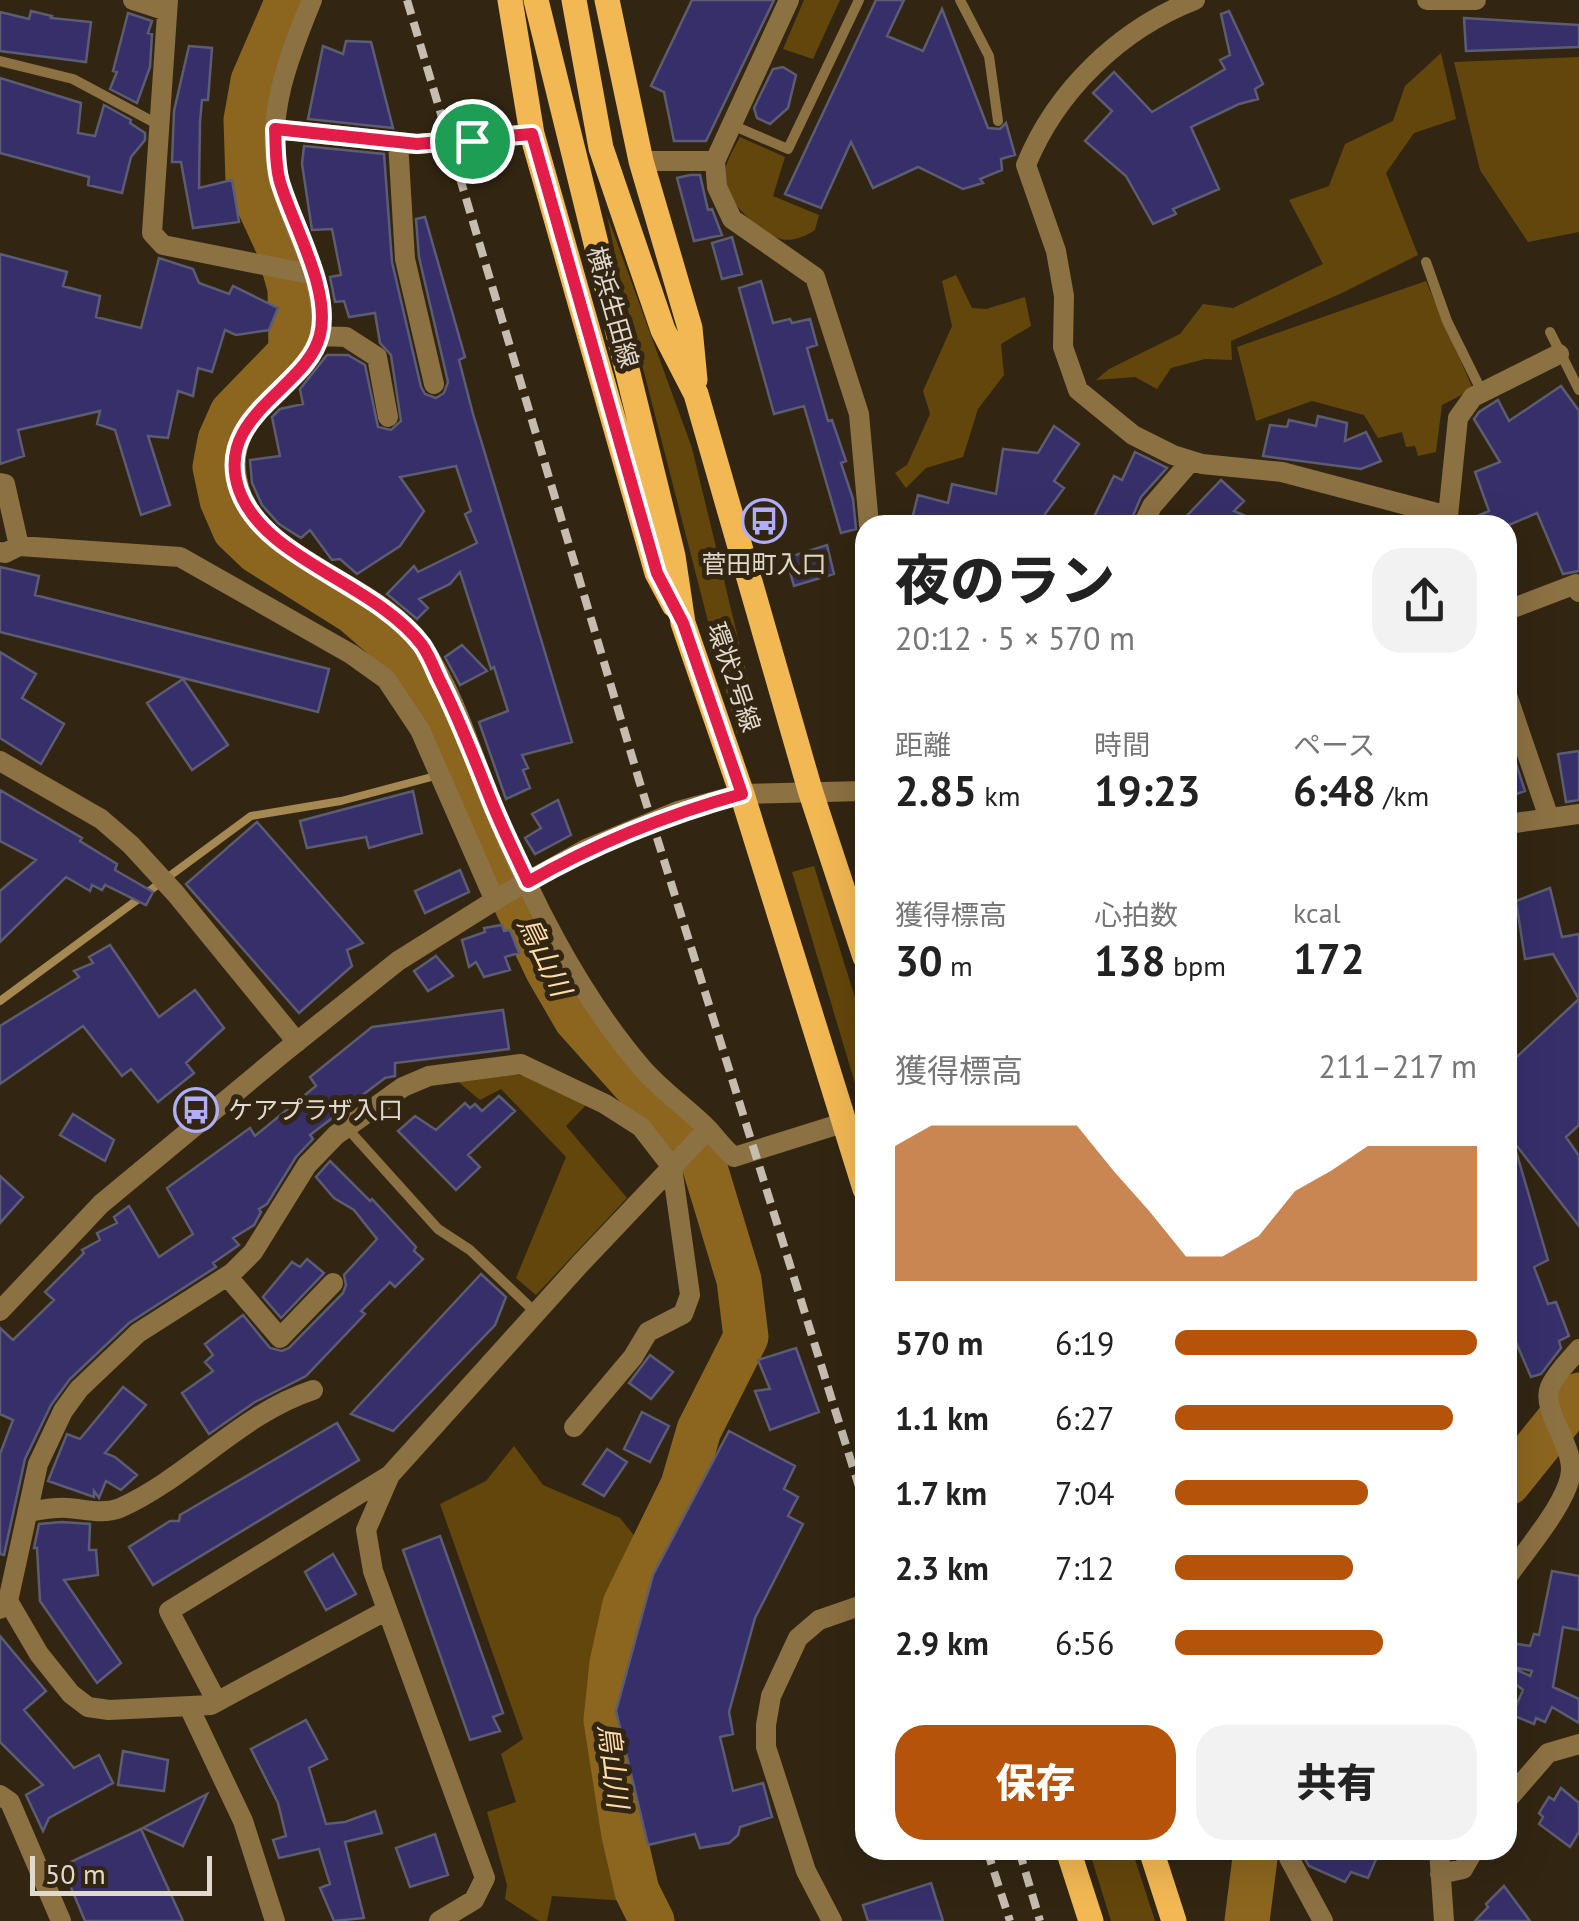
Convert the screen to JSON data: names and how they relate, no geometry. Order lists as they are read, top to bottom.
{
  "streets": {
    "main road": ["横浜生田線", "環状2号線"]
  },
  "crossings": [
    ["横浜生田線", "環状2号線"]
  ],
  "water": ["鳥山川"],
  "places": {
    "bus stop": ["菅田町入口", "ケアプラザ入口"]
  },
  "scale_bar": "50 m",
  "page": {
    "heading": ["夜のラン", "20:12 · 5 × 570 m"],
    "stats": [
      ["距離", "2.85 km"],
      ["時間", "19:23"],
      ["ペース", "6:48 /km"],
      ["獲得標高", "30 m"],
      ["心拍数", "138 bpm"],
      ["kcal", "172"]
    ],
    "chart": ["獲得標高", "211–217 m"],
    "list": [
      {
        "name": "570 m",
        "note": "6:19"
      },
      {
        "name": "1.1 km",
        "note": "6:27"
      },
      {
        "name": "1.7 km",
        "note": "7:04"
      },
      {
        "name": "2.3 km",
        "note": "7:12"
      },
      {
        "name": "2.9 km",
        "note": "6:56"
      }
    ],
    "buttons": ["保存", "共有"],
    "scale": "50 m"
  }
}
